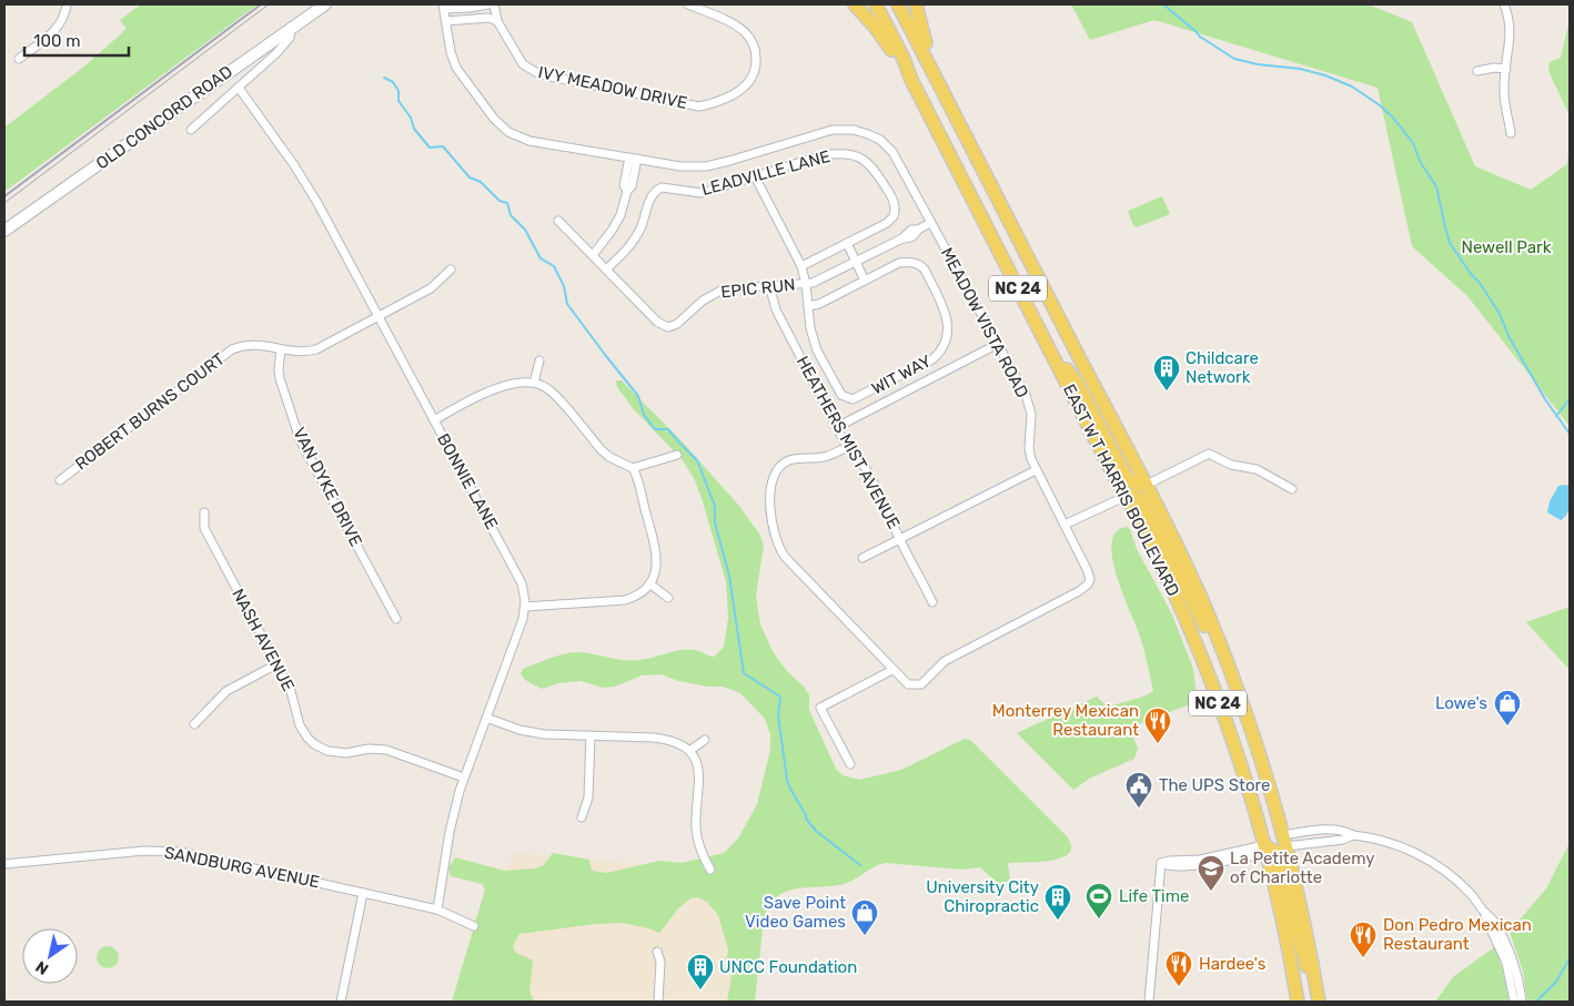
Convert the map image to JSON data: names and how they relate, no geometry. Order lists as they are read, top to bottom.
{
  "streets": {
    "main road": ["NC 24", "EAST W T HARRIS BOULEVARD"],
    "street": [
      "IVY MEADOW DRIVE",
      "OLD CONCORD ROAD",
      "LEADVILLE LANE",
      "EPIC RUN",
      "MEADOW VISTA ROAD",
      "WIT WAY",
      "ROBERT BURNS COURT",
      "HEATHERS MIST AVENUE",
      "BONNIE LANE",
      "VAN DYKE DRIVE",
      "NASH AVENUE",
      "SANDBURG AVENUE"
    ]
  },
  "crossings": [
    ["LEADVILLE LANE", "EPIC RUN"],
    ["LEADVILLE LANE", "WIT WAY"],
    ["EPIC RUN", "MEADOW VISTA ROAD"],
    ["EPIC RUN", "WIT WAY"],
    ["EPIC RUN", "HEATHERS MIST AVENUE"],
    ["MEADOW VISTA ROAD", "HEATHERS MIST AVENUE"],
    ["ROBERT BURNS COURT", "BONNIE LANE"],
    ["ROBERT BURNS COURT", "VAN DYKE DRIVE"],
    ["BONNIE LANE", "NASH AVENUE"],
    ["BONNIE LANE", "SANDBURG AVENUE"]
  ],
  "parks": ["Newell Park"],
  "places": {
    "building": ["Childcare Network", "University City Chiropractic", "UNCC Foundation"],
    "shop": ["Lowe's", "Save Point Video Games"],
    "restaurant": ["Monterrey Mexican Restaurant", "Don Pedro Mexican Restaurant", "Hardee's"],
    "public building": ["The UPS Store"],
    "school or university": ["La Petite Academy of Charlotte"],
    "sports": ["Life Time"]
  },
  "scale_bar": "100 m",
  "north": "bottom left"
}
